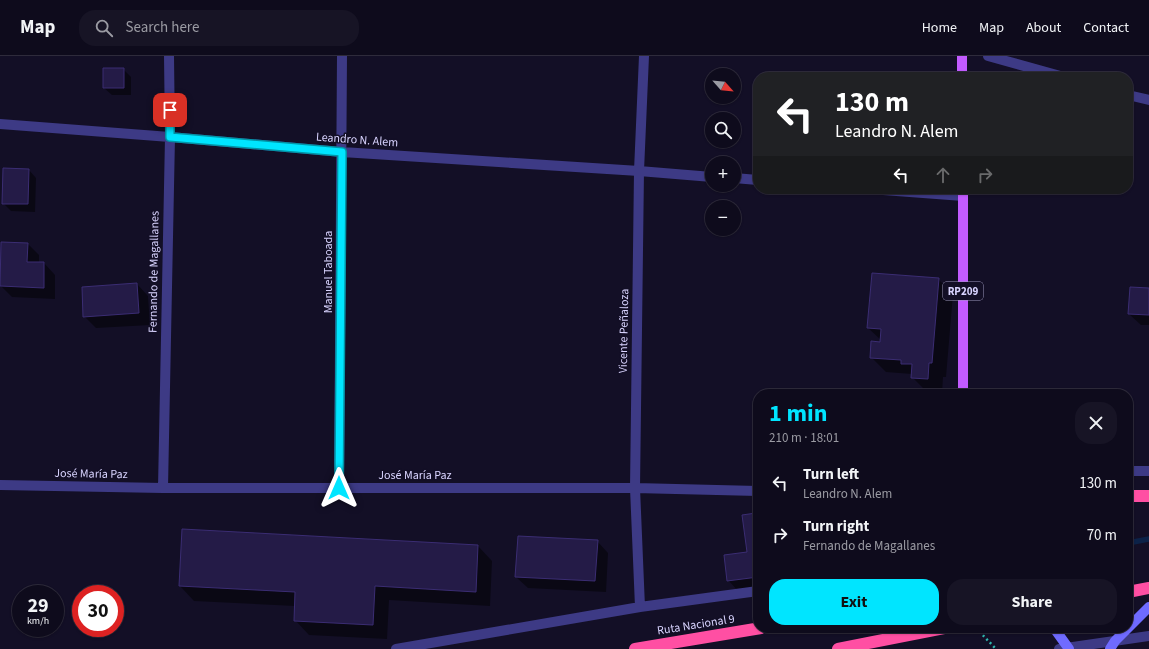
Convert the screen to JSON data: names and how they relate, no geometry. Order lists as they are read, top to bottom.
{
  "streets": {
    "highway": ["Ruta Nacional 9"],
    "main road": ["RP209"],
    "street": [
      "Leandro N. Alem",
      "Fernando de Magallanes",
      "Manuel Taboada",
      "Vicente Peñaloza",
      "José María Paz"
    ]
  },
  "crossings": [
    ["Leandro N. Alem", "Fernando de Magallanes"],
    ["Leandro N. Alem", "Manuel Taboada"],
    ["Leandro N. Alem", "Vicente Peñaloza"],
    ["Fernando de Magallanes", "José María Paz"],
    ["Manuel Taboada", "José María Paz"],
    ["Vicente Peñaloza", "José María Paz"]
  ],
  "north": "bottom right",
  "page": {
    "header": "Map",
    "search": "Search here",
    "nav": [
      "Home",
      "Map",
      "About",
      "Contact"
    ],
    "map_buttons": ["+", "−"],
    "turn": ["130 m", "Leandro N. Alem"],
    "heading": ["1 min", "210 m · 18:01"],
    "list": [
      {
        "name": "Turn left",
        "note": "Leandro N. Alem",
        "value": "130 m"
      },
      {
        "name": "Turn right",
        "note": "Fernando de Magallanes",
        "value": "70 m"
      }
    ],
    "buttons": ["Exit", "Share"],
    "speed": "29 km/h",
    "limit": "30"
  }
}
